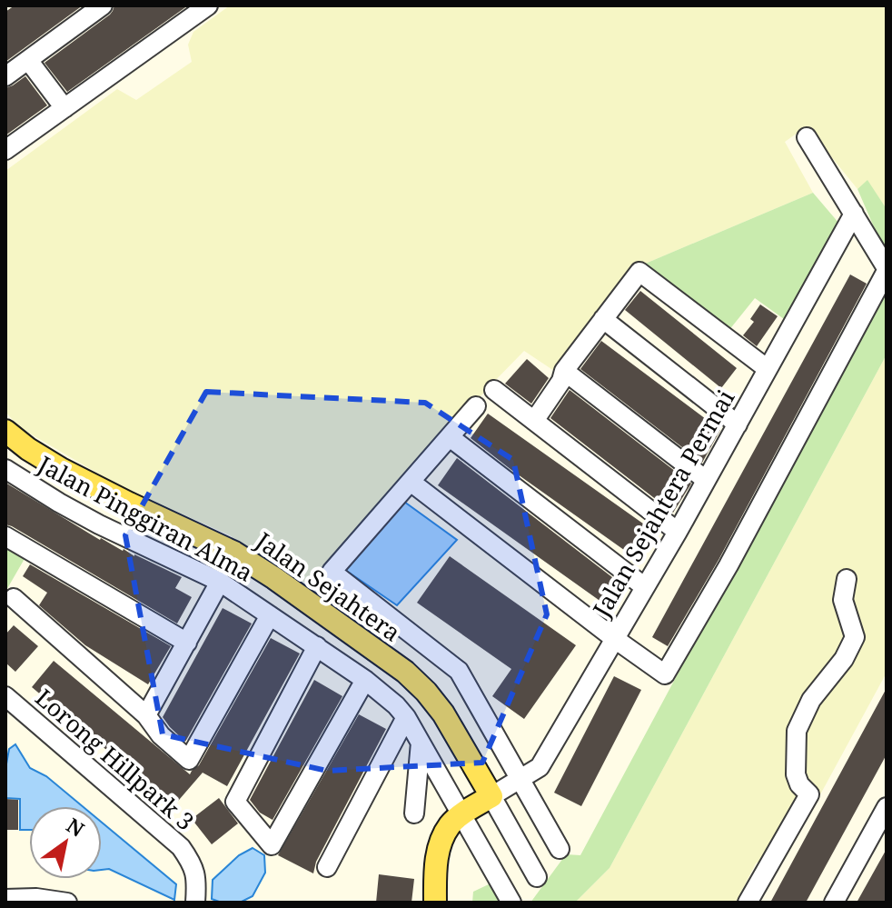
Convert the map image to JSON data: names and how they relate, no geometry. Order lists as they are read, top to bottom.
{
  "streets": {
    "main road": ["Jalan Sejahtera"],
    "street": ["Jalan Sejahtera Permai", "Jalan Pinggiran Alma", "Lorong Hillpark 3"]
  },
  "crossings": [
    ["Jalan Sejahtera Permai", "Jalan Sejahtera"]
  ],
  "north": "top right"
}
